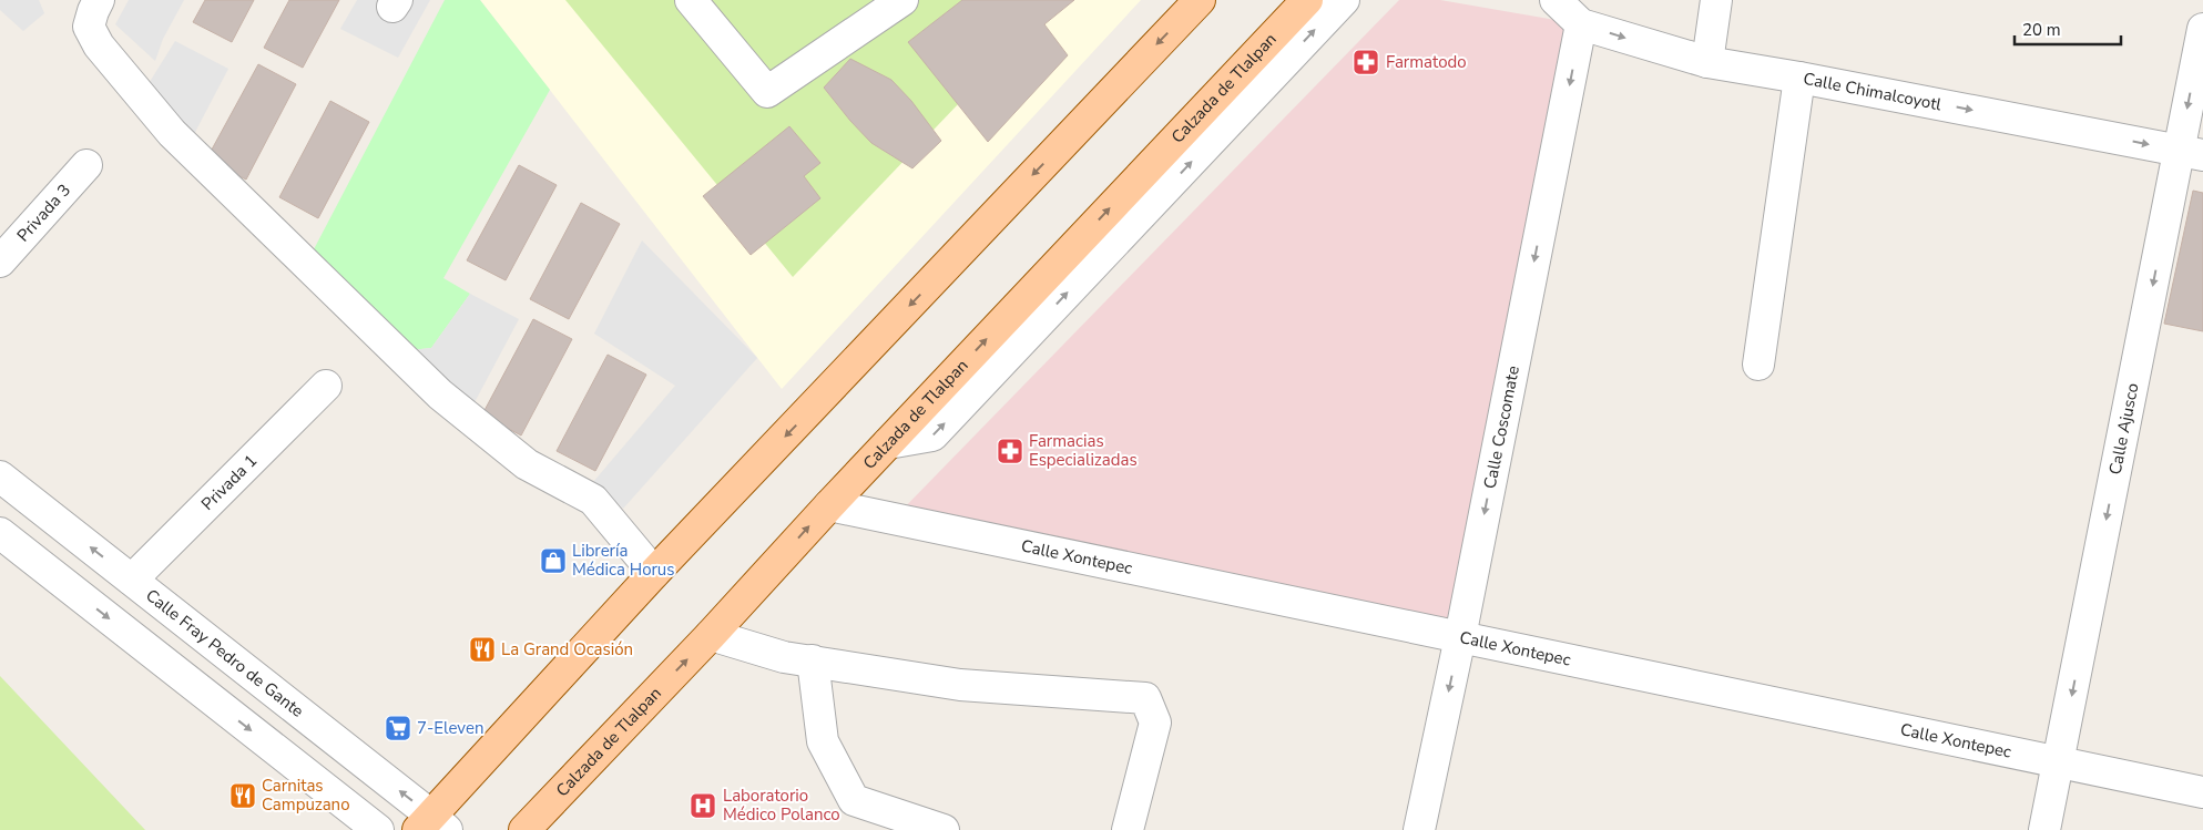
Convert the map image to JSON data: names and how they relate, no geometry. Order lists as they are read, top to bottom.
{
  "streets": {
    "main road": ["Calzada de Tlalpan"],
    "street": [
      "Calle Chimalcoyotl",
      "Privada 3",
      "Calle Coscomate",
      "Calle Ajusco",
      "Privada 1",
      "Calle Xontepec",
      "Calle Fray Pedro de Gante"
    ]
  },
  "crossings": [
    ["Calzada de Tlalpan", "Calle Xontepec"],
    ["Calle Chimalcoyotl", "Calle Coscomate"],
    ["Calle Chimalcoyotl", "Calle Ajusco"],
    ["Calle Coscomate", "Calle Xontepec"],
    ["Calle Ajusco", "Calle Xontepec"],
    ["Privada 1", "Calle Fray Pedro de Gante"]
  ],
  "one_way": ["Calle Chimalcoyotl", "Calle Ajusco"],
  "places": {
    "pharmacy": ["Farmatodo", "Farmacias Especializadas"],
    "shop": ["Librería Médica Horus"],
    "restaurant": ["La Grand Ocasión", "Carnitas Campuzano"],
    "supermarket": ["7-Eleven"],
    "hospital": ["Laboratorio Médico Polanco"]
  },
  "scale_bar": "20 m"
}
